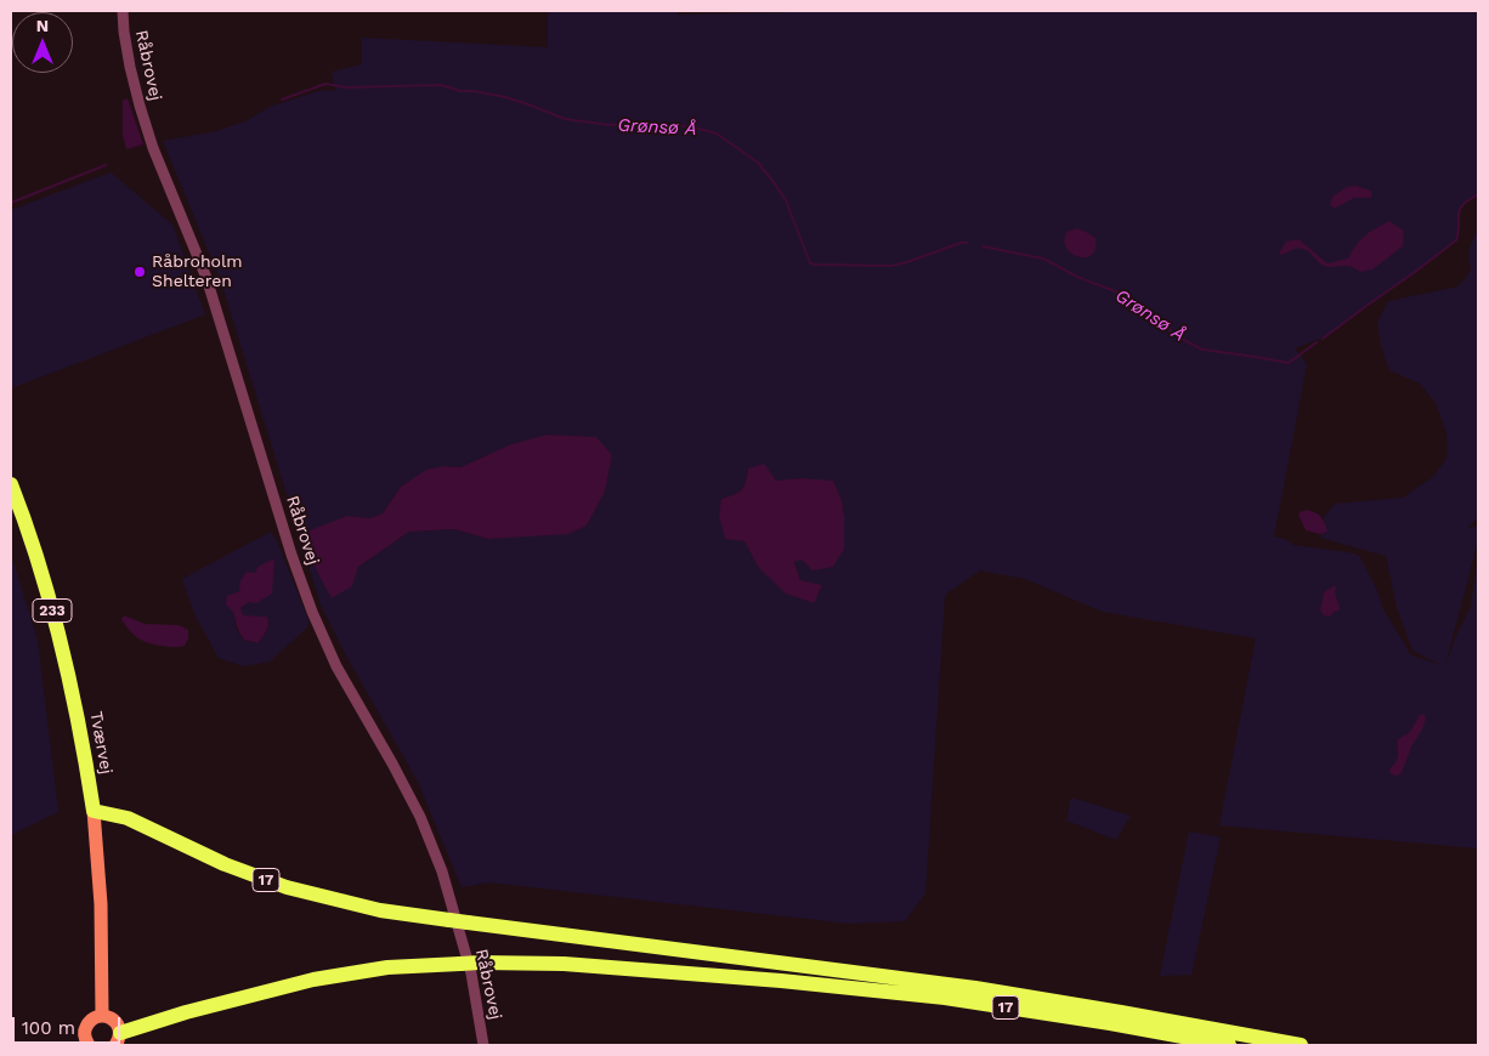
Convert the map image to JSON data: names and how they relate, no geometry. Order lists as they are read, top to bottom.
{
  "streets": {
    "highway": ["233", "Tværvej", "17"],
    "street": ["Råbrovej"]
  },
  "crossings": [
    ["Tværvej", "17"]
  ],
  "water": ["Grønsø Å"],
  "places": ["Råbroholm Shelteren"],
  "scale_bar": "100 m",
  "north": "top"
}
